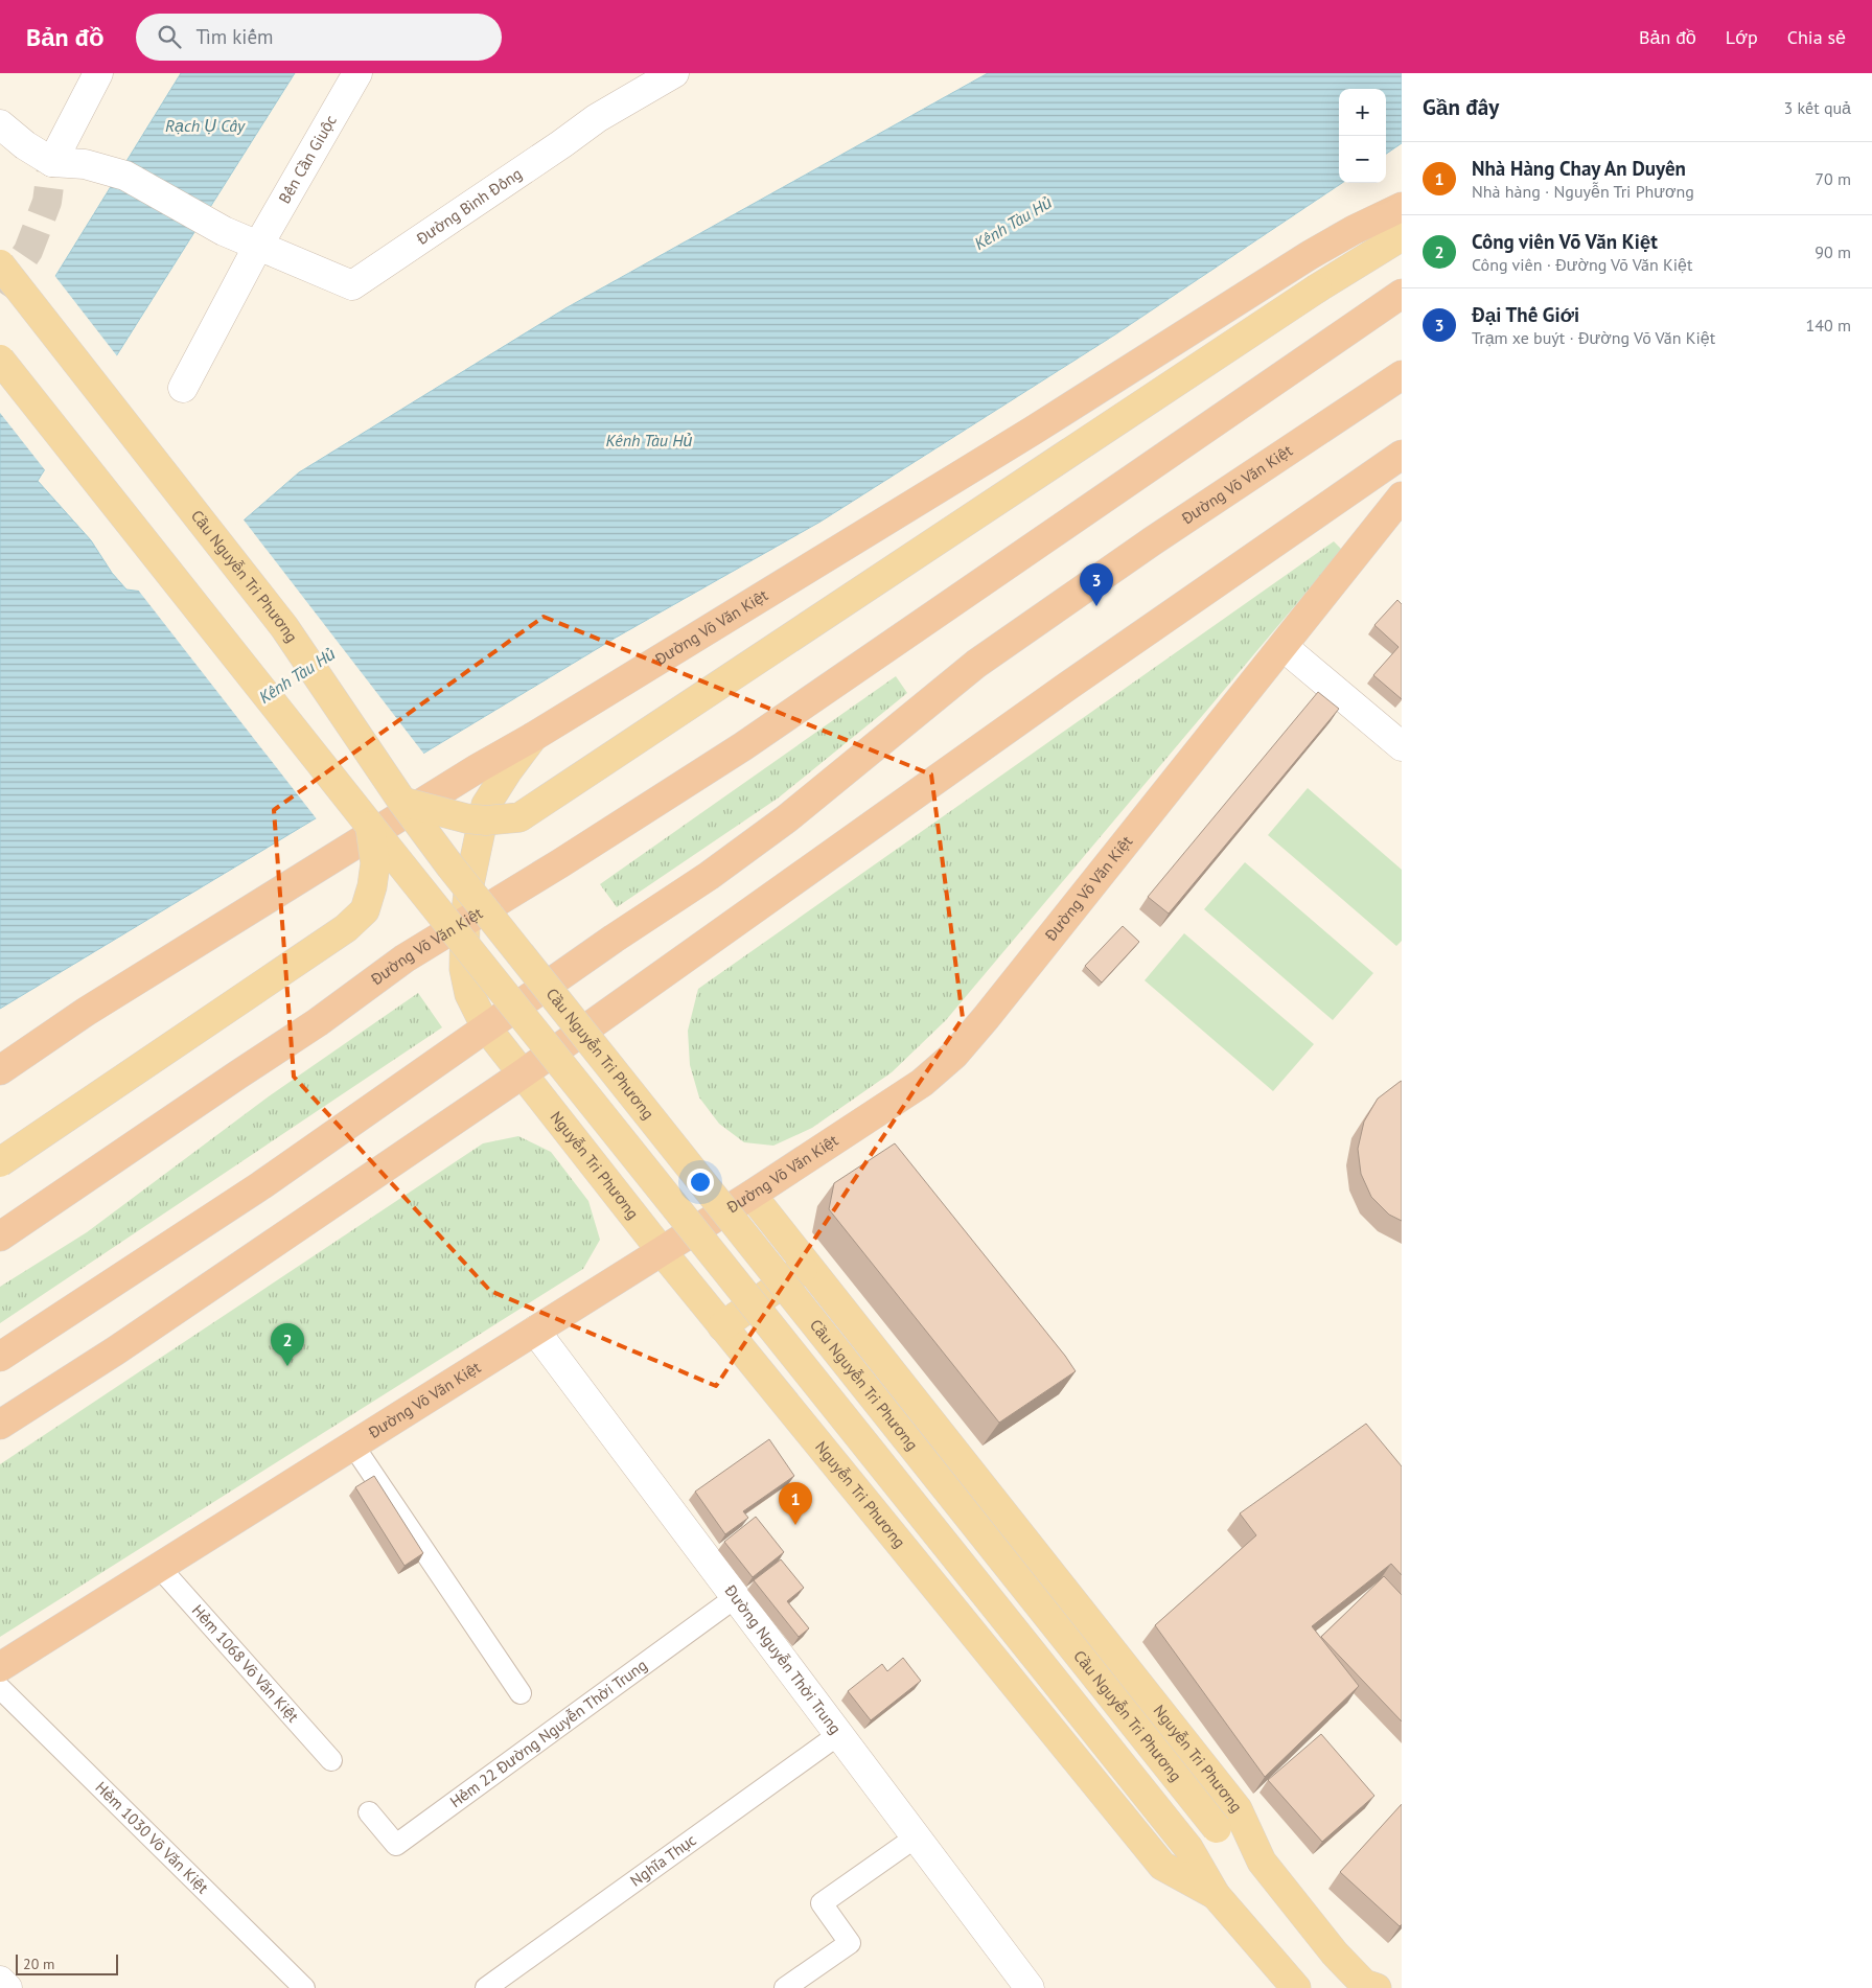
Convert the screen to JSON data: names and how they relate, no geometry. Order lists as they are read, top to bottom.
{
  "streets": {
    "highway": ["Đường Võ Văn Kiệt"],
    "main road": ["Cầu Nguyễn Tri Phương", "Nguyễn Tri Phương"],
    "street": ["Bến Cần Giuộc", "Đường Bình Đông", "Đường Nguyễn Thời Trung"],
    "lane": [
      "Hẻm 1068 Võ Văn Kiệt",
      "Hẻm 22 Đường Nguyễn Thời Trung",
      "Hẻm 1030 Võ Văn Kiệt",
      "Nghĩa Thục"
    ]
  },
  "crossings": [
    ["Bến Cần Giuộc", "Đường Bình Đông"],
    ["Đường Võ Văn Kiệt", "Nguyễn Tri Phương"],
    ["Đường Võ Văn Kiệt", "Đường Nguyễn Thời Trung"],
    ["Đường Võ Văn Kiệt", "Hẻm 1068 Võ Văn Kiệt"],
    ["Cầu Nguyễn Tri Phương", "Nguyễn Tri Phương"],
    ["Đường Nguyễn Thời Trung", "Hẻm 22 Đường Nguyễn Thời Trung"],
    ["Đường Nguyễn Thời Trung", "Nghĩa Thục"]
  ],
  "water": ["Rạch Ụ Cây", "Kênh Tàu Hủ"],
  "scale_bar": "20 m",
  "page": {
    "header": "Bản đồ",
    "search": "Tìm kiếm",
    "nav": ["Bản đồ", "Lớp", "Chia sẻ"],
    "heading": ["Gần đây", "3 kết quả"],
    "map_buttons": ["+", "−"],
    "list": [
      {
        "mark": "1",
        "name": "Nhà Hàng Chay An Duyên",
        "note": "Nhà hàng · Nguyễn Tri Phương",
        "value": "70 m"
      },
      {
        "mark": "2",
        "name": "Công viên Võ Văn Kiệt",
        "note": "Công viên · Đường Võ Văn Kiệt",
        "value": "90 m"
      },
      {
        "mark": "3",
        "name": "Đại Thế Giới",
        "note": "Trạm xe buýt · Đường Võ Văn Kiệt",
        "value": "140 m"
      }
    ],
    "pins": ["3", "2", "1"],
    "scale": "20 m"
  }
}
